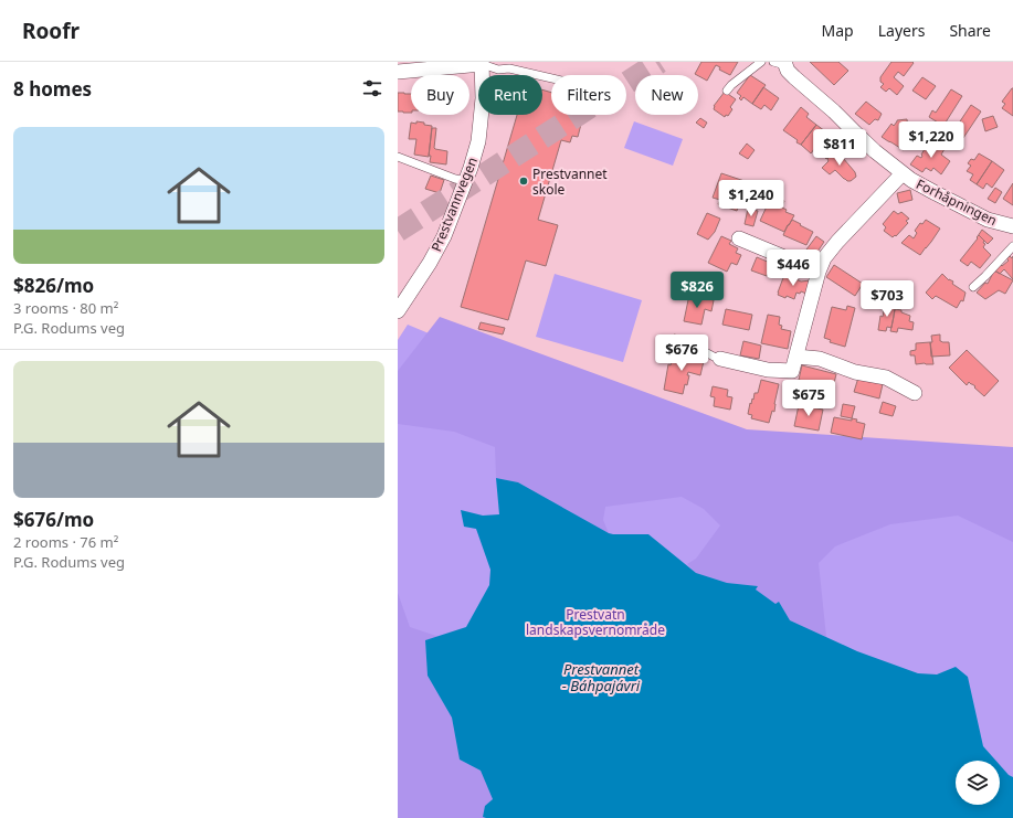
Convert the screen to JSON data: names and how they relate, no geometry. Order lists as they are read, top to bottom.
{
  "streets": {
    "street": ["Forhåpningen", "Prestvannvegen"]
  },
  "water": ["Prestvannet - Báhpajávri"],
  "parks": ["Prestvatn landskapsvernområde"],
  "places": ["Prestvannet skole"],
  "page": {
    "header": "Roofr",
    "nav": ["Map", "Layers", "Share"],
    "heading": "8 homes",
    "chip": [
      "Buy",
      "Rent",
      "Filters",
      "New"
    ],
    "list": [
      {
        "name": "$826/mo",
        "note": "3 rooms · 80 m² · P.G. Rodums veg"
      },
      {
        "name": "$676/mo",
        "note": "2 rooms · 76 m² · P.G. Rodums veg"
      }
    ],
    "price": [
      "$1,220",
      "$811",
      "$1,240",
      "$446",
      "$826",
      "$703",
      "$676",
      "$675"
    ]
  }
}
